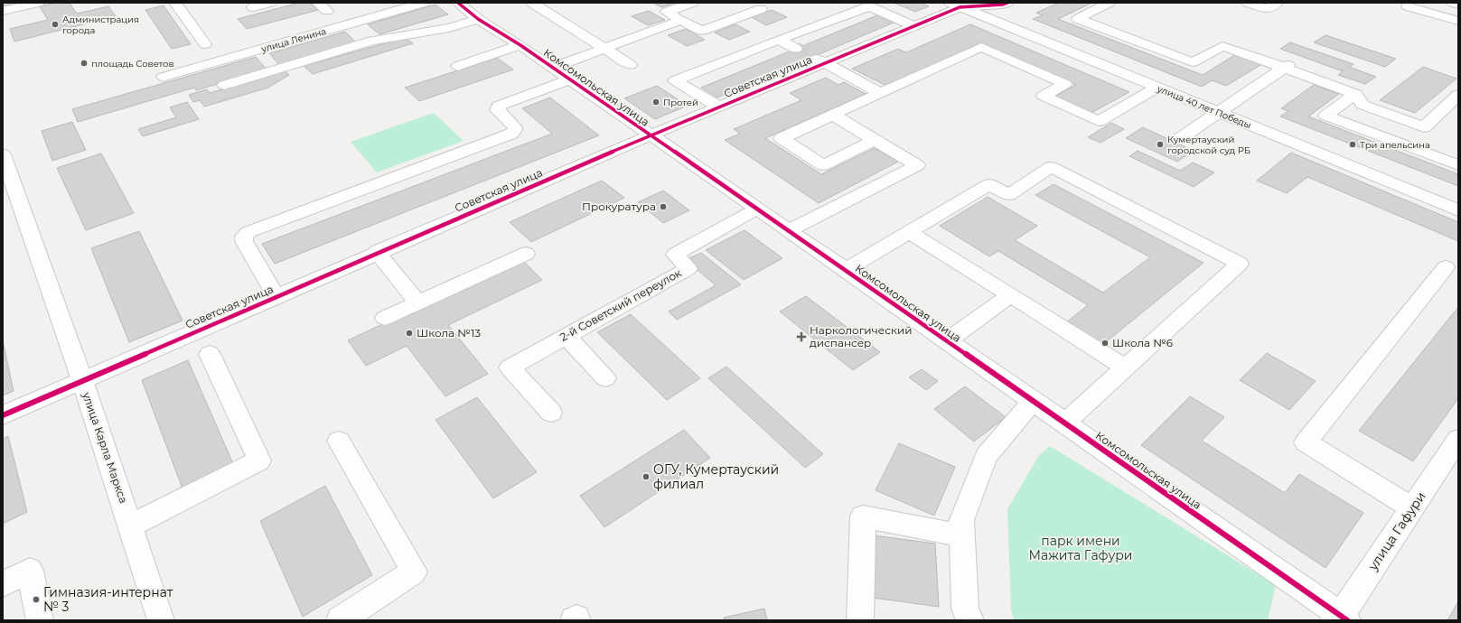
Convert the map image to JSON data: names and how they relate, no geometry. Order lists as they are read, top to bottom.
{
  "streets": {
    "street": [
      "улица Ленина",
      "Советская улица",
      "Комсомольская улица",
      "улица 40 лет Победы",
      "2-й Советский переулок",
      "улица Карла Маркса",
      "улица Гафури"
    ]
  },
  "crossings": [
    ["Советская улица", "Комсомольская улица"],
    ["Советская улица", "улица 40 лет Победы"],
    ["Советская улица", "улица Карла Маркса"],
    ["Комсомольская улица", "2-й Советский переулок"],
    ["Комсомольская улица", "улица Гафури"]
  ],
  "parks": ["парк имени Мажита Гафури"],
  "places": {
    "other": [
      "Администрация города",
      "площадь Советов",
      "Протей",
      "Кумертауский городской суд РБ",
      "Три апельсина",
      "Прокуратура",
      "Школа №13",
      "Школа №6",
      "ОГУ, Кумертауский филиал",
      "Гимназия-интернат № 3"
    ],
    "health": ["Наркологический диспансер"]
  }
}
